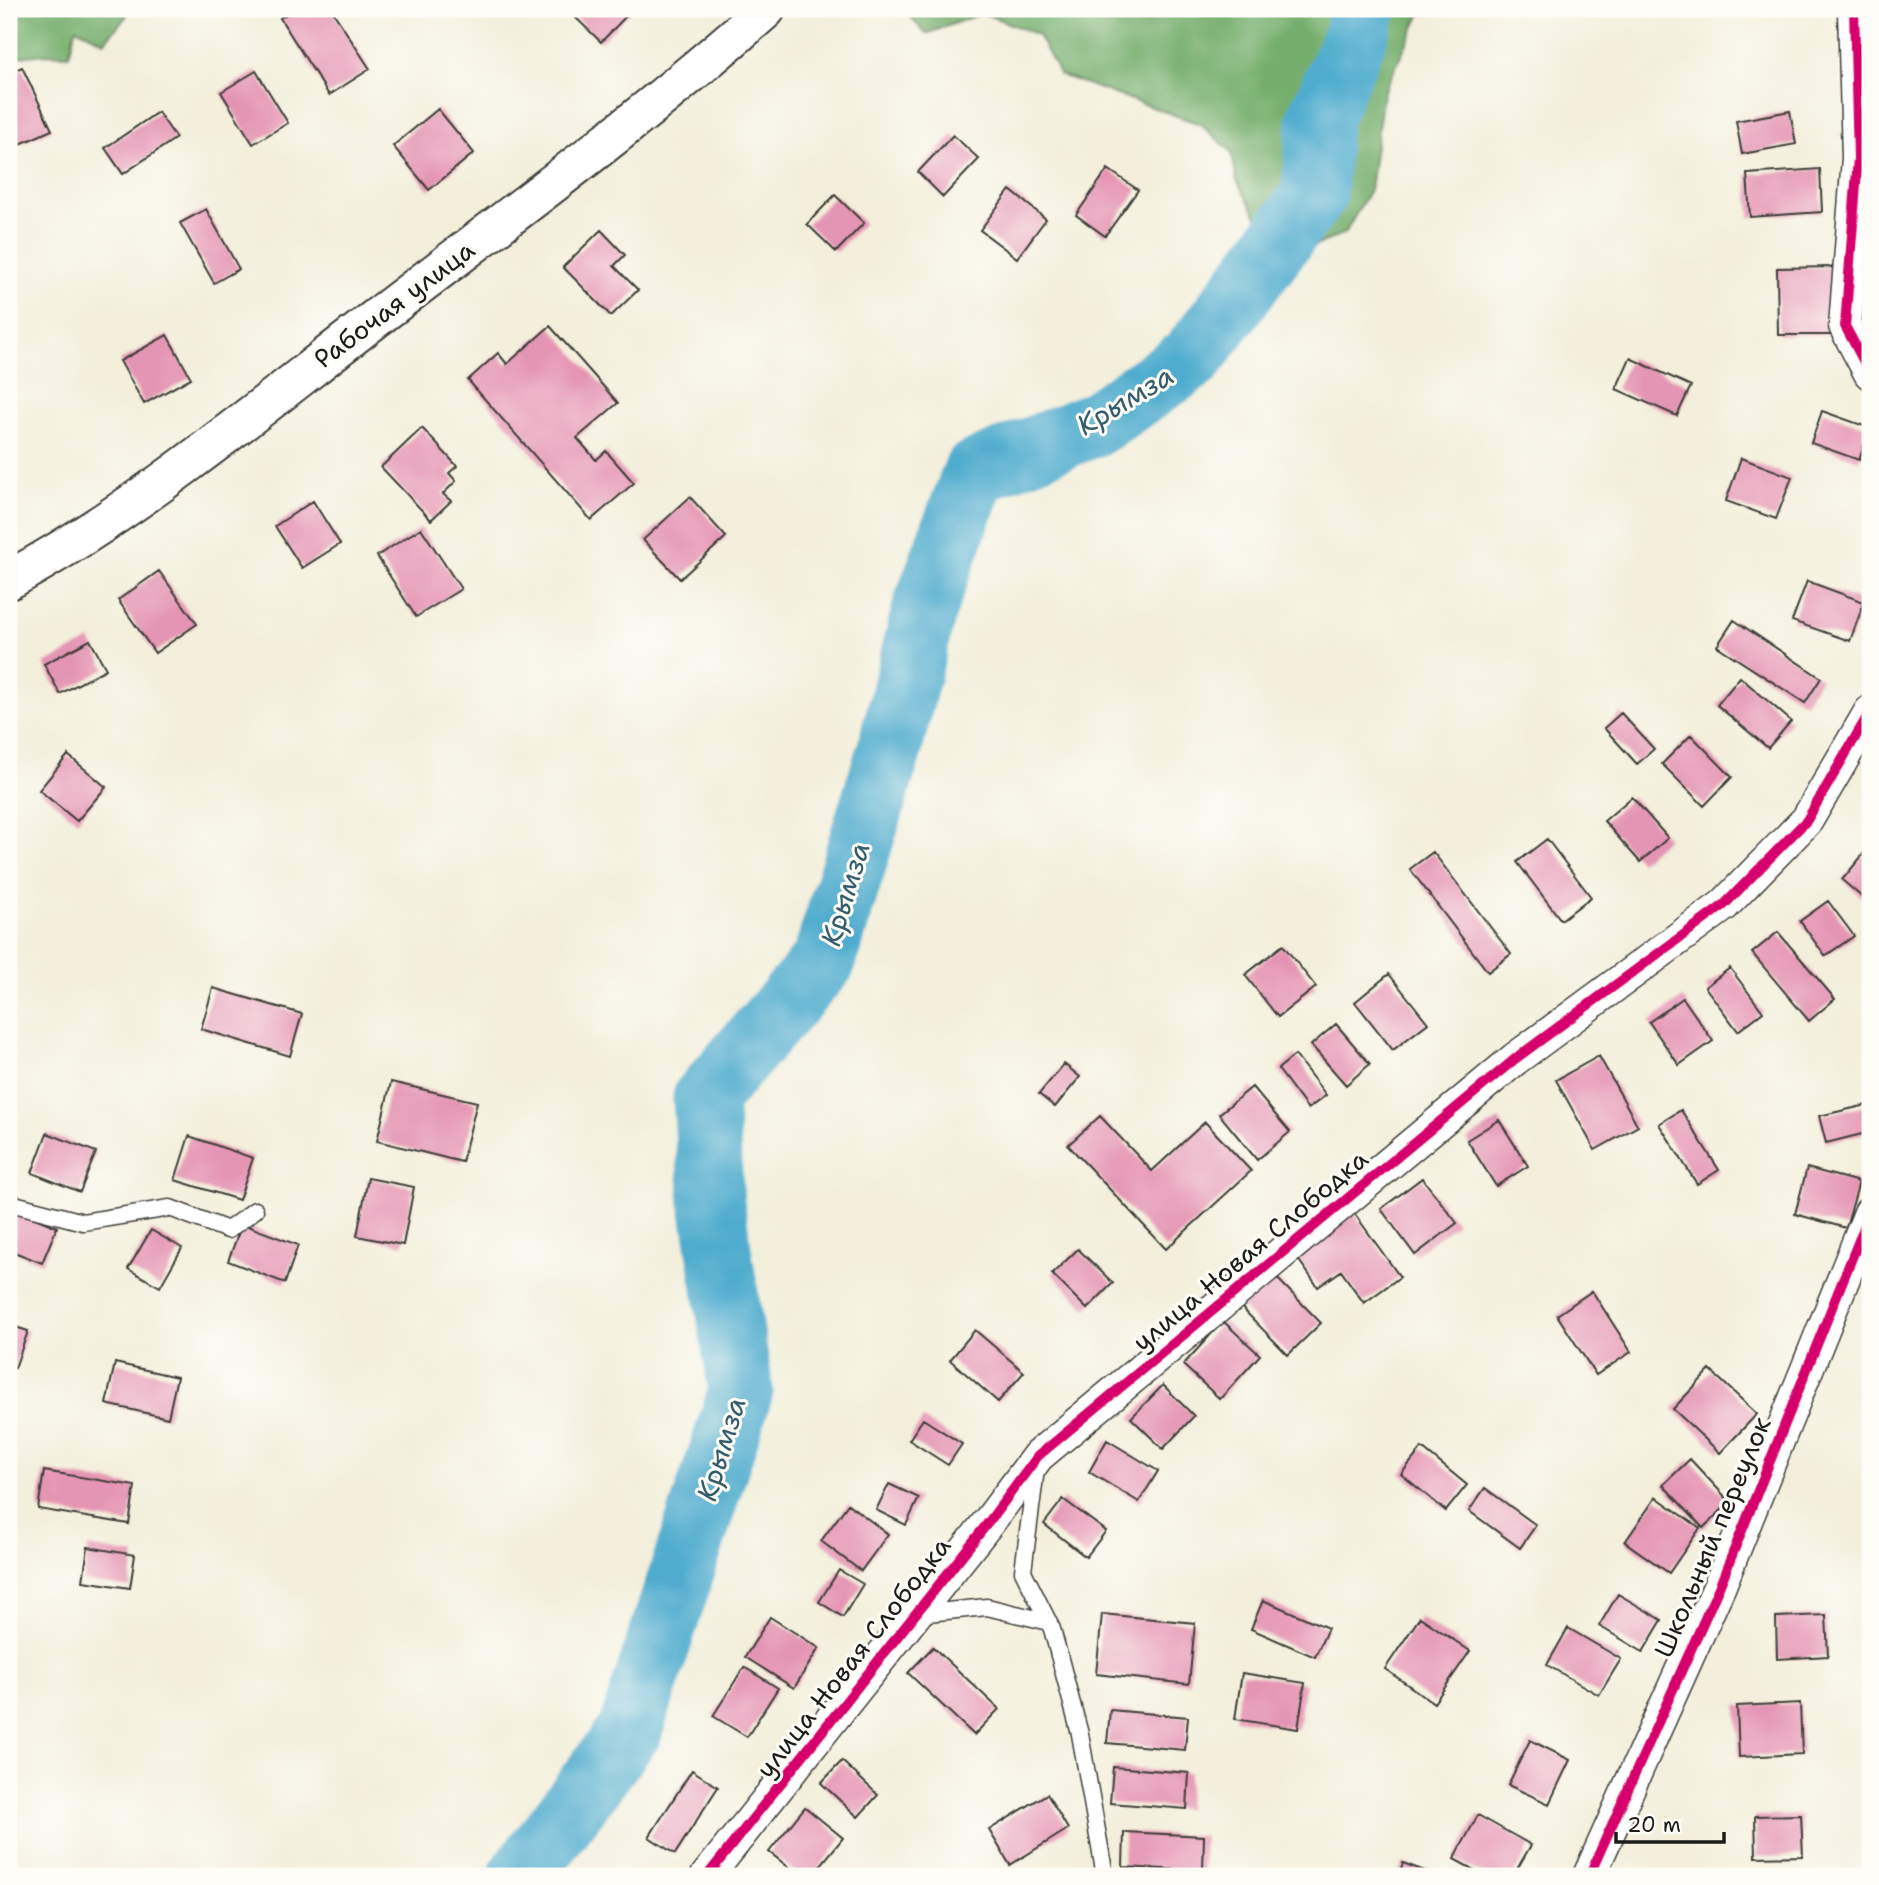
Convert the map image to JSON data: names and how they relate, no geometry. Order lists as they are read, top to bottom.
{
  "streets": {
    "main road": ["Рабочая улица"],
    "street": ["улица Новая Слободка", "Школьный переулок"]
  },
  "water": ["Крымза"],
  "scale_bar": "20 m"
}
